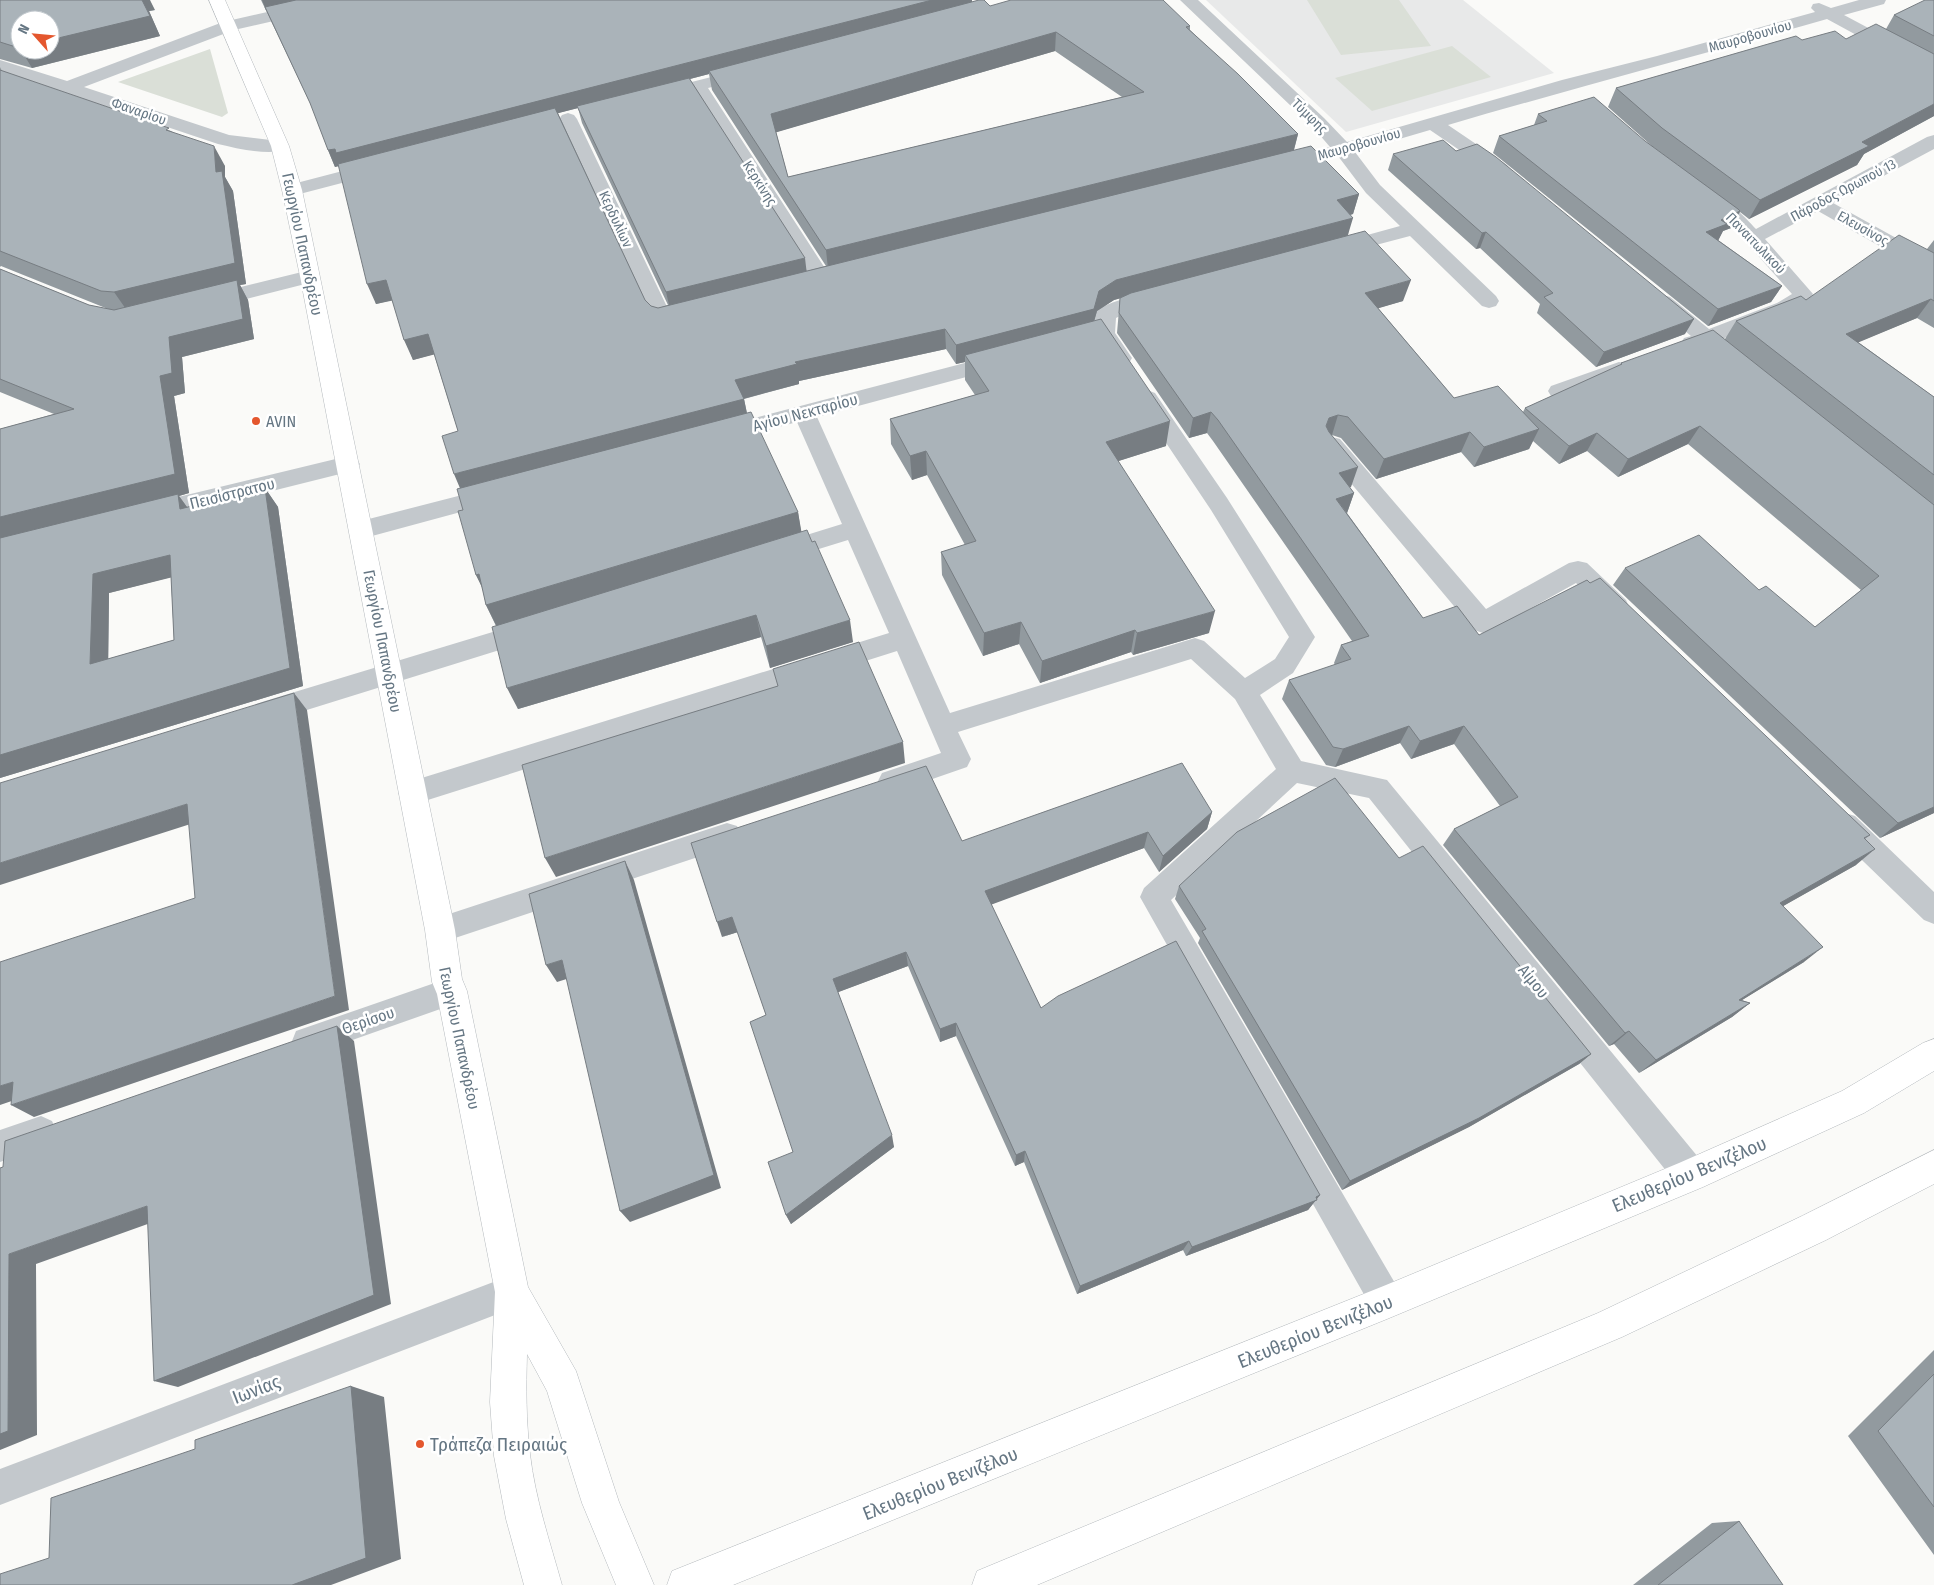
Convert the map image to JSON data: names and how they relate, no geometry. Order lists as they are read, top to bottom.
{
  "streets": {
    "main road": ["Γεωργίου Παπανδρέου", "Ελευθερίου Βενιζέλου"],
    "street": [
      "Μαυροβουνίου",
      "Φαναρίου",
      "Τύμφης",
      "Κερκίνης",
      "Πάροδος Ωρωπού 13",
      "Κερδυλίων",
      "Ελευσίνος",
      "Παναιτωλικού",
      "Αγίου Νεκταρίου",
      "Πεισίστρατου",
      "Αίμου",
      "Θερίσου",
      "Ιωνίας"
    ]
  },
  "crossings": [
    ["Μαυροβουνίου", "Τύμφης"],
    ["Φαναρίου", "Γεωργίου Παπανδρέου"],
    ["Πάροδος Ωρωπού 13", "Ελευσίνος"],
    ["Πάροδος Ωρωπού 13", "Παναιτωλικού"],
    ["Γεωργίου Παπανδρέου", "Πεισίστρατου"],
    ["Γεωργίου Παπανδρέου", "Θερίσου"],
    ["Γεωργίου Παπανδρέου", "Ιωνίας"],
    ["Αίμου", "Ελευθερίου Βενιζέλου"]
  ],
  "places": ["AVIN", "Τράπεζα Πειραιώς"],
  "north": "top left"
}
